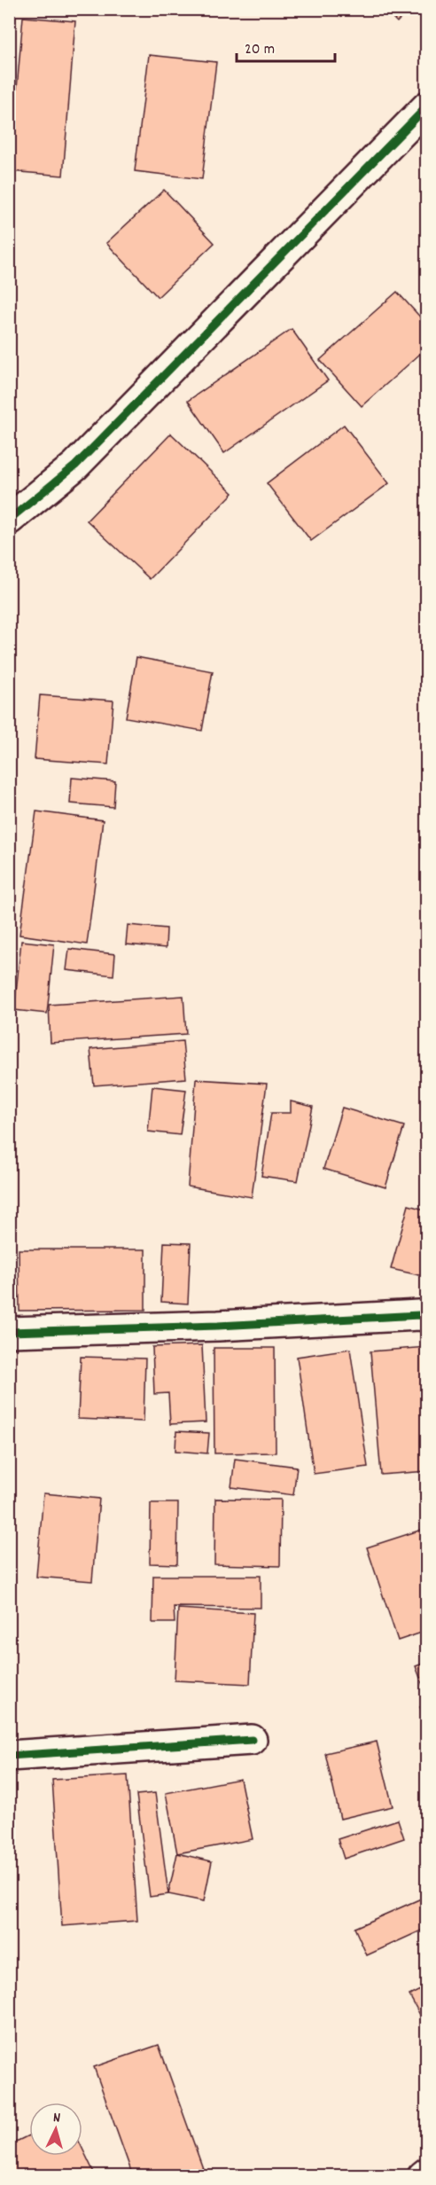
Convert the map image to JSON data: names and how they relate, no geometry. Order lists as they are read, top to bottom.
{
  "scale_bar": "20 m",
  "north": "top"
}
